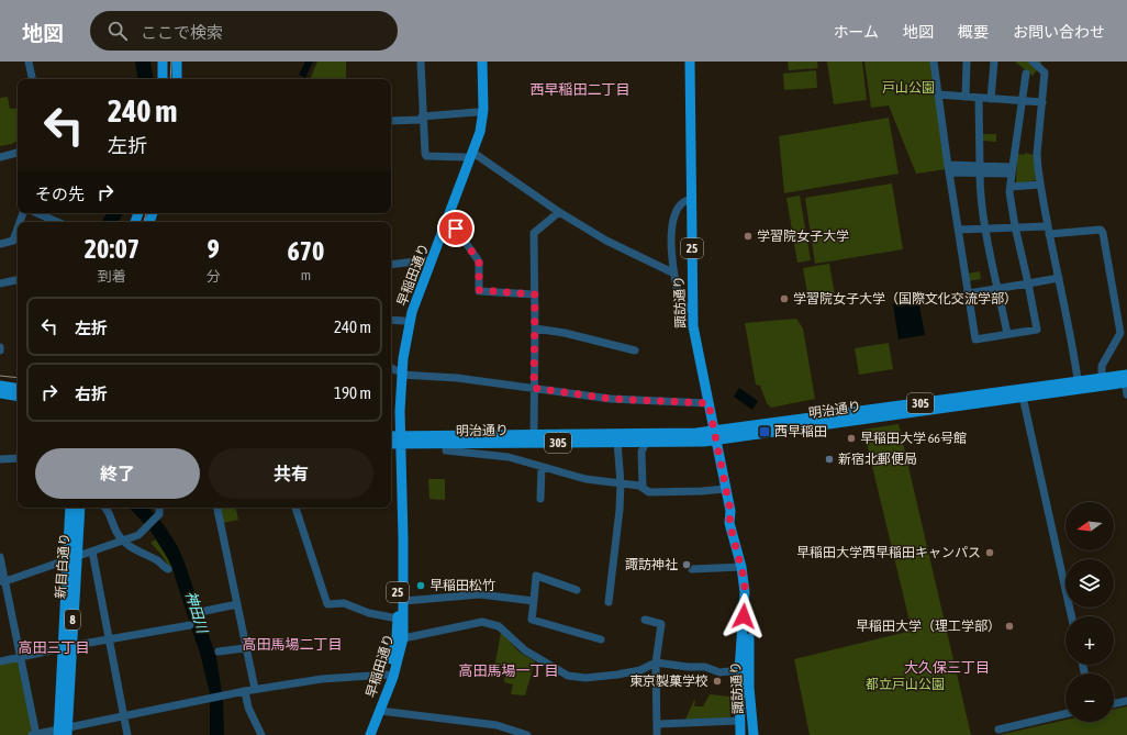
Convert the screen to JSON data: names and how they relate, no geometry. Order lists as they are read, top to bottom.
{
  "streets": {
    "main road": [
      "25",
      "早稲田通り",
      "諏訪通り",
      "305",
      "明治通り",
      "新目白通り",
      "8"
    ]
  },
  "crossings": [
    ["25", "諏訪通り"],
    ["早稲田通り", "明治通り"],
    ["諏訪通り", "明治通り"]
  ],
  "districts": [
    "西早稲田二丁目",
    "高田馬場二丁目",
    "高田三丁目",
    "大久保三丁目",
    "高田馬場一丁目"
  ],
  "water": ["神田川"],
  "parks": ["戸山公園", "都立戸山公園"],
  "places": {
    "other": [
      "学習院女子大学",
      "学習院女子大学（国際文化交流学部）",
      "早稲田大学 66号館",
      "新宿北郵便局",
      "早稲田大学西早稲田キャンパス",
      "諏訪神社",
      "早稲田松竹",
      "早稲田大学（理工学部）",
      "東京製菓学校"
    ],
    "transit": ["西早稲田"]
  },
  "north": "left",
  "page": {
    "header": "地図",
    "search": "ここで検索",
    "nav": [
      "ホーム",
      "地図",
      "概要",
      "お問い合わせ"
    ],
    "turn": ["240 m", "左折"],
    "then": "その先",
    "eta": [
      "20:07",
      "到着",
      "9",
      "分",
      "670",
      "m"
    ],
    "list": [
      {
        "name": "左折",
        "value": "240 m"
      },
      {
        "name": "右折",
        "value": "190 m"
      }
    ],
    "buttons": ["終了", "共有"],
    "map_buttons": ["+", "−"]
  }
}
